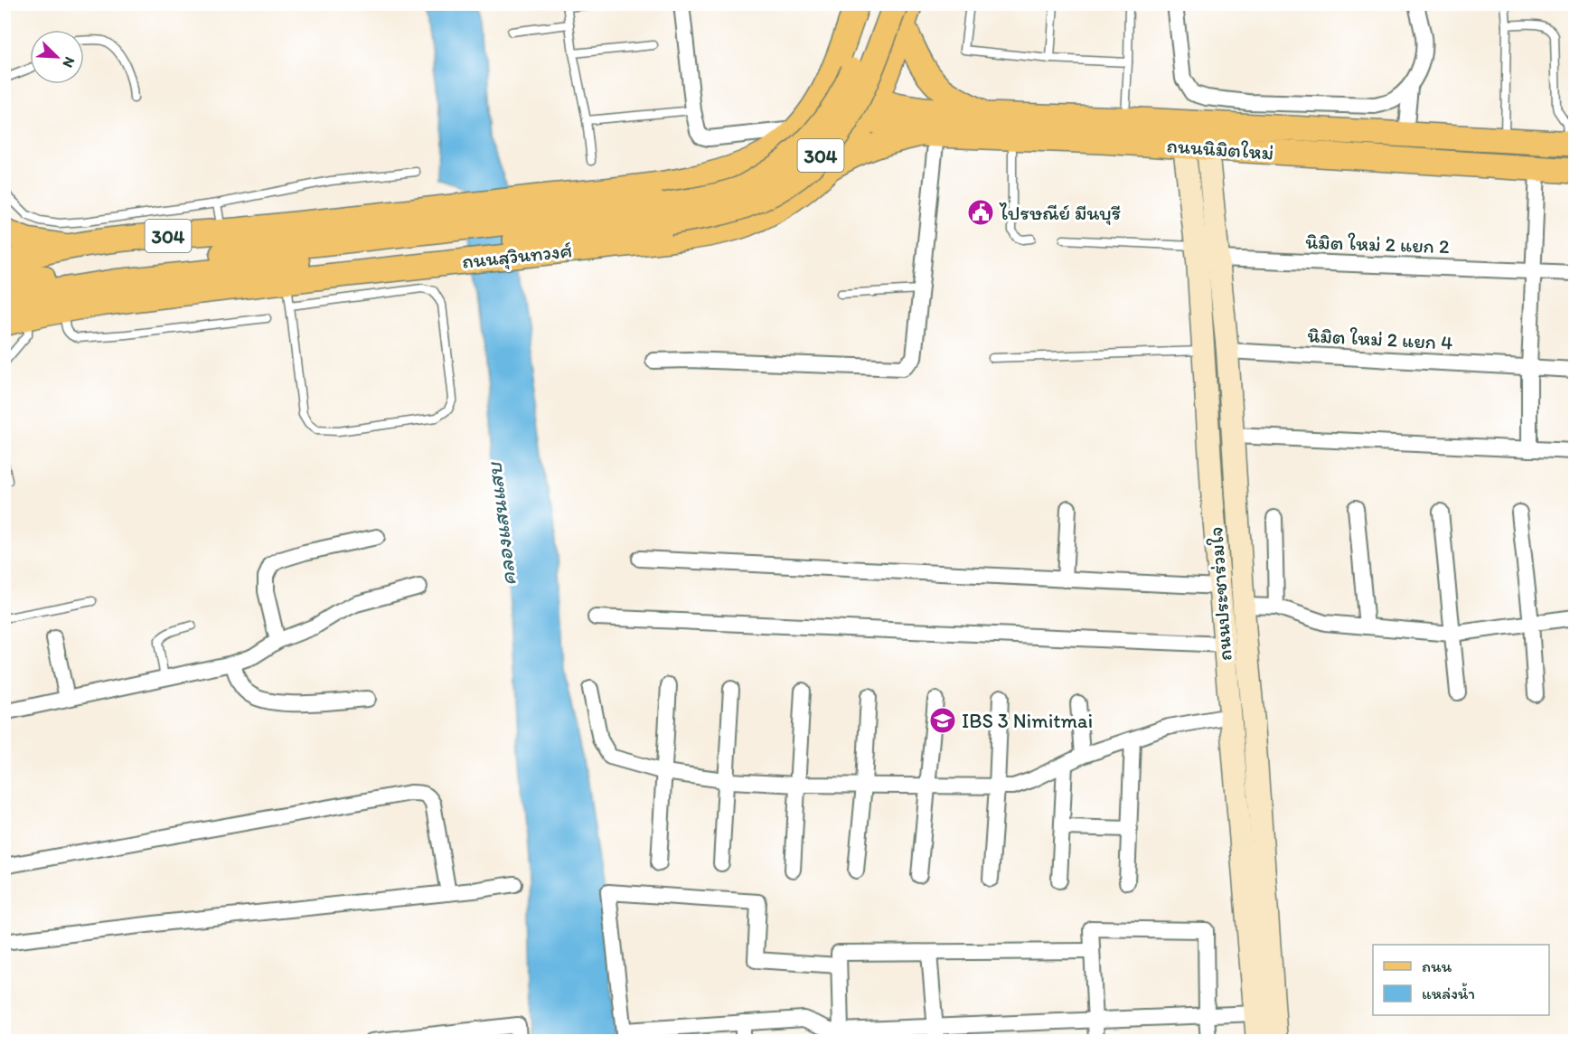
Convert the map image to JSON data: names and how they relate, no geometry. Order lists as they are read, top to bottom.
{
  "streets": {
    "main road": [
      "ถนนนิมิตใหม่",
      "304",
      "ถนนสุวินทวงศ์",
      "ถนนประชาร่วมใจ"
    ],
    "street": ["นิมิต ใหม่ 2 แยก 2", "นิมิต ใหม่ 2 แยก 4"]
  },
  "crossings": [
    ["ถนนนิมิตใหม่", "ถนนสุวินทวงศ์"],
    ["ถนนนิมิตใหม่", "ถนนประชาร่วมใจ"],
    ["นิมิต ใหม่ 2 แยก 2", "ถนนประชาร่วมใจ"],
    ["นิมิต ใหม่ 2 แยก 4", "ถนนประชาร่วมใจ"]
  ],
  "water": ["คลองแสนแสบ"],
  "places": {
    "public building": ["ไปรษณีย์ มีนบุรี"],
    "school or university": ["IBS 3 Nimitmai"]
  },
  "legend": ["ถนน", "แหล่งน้ำ"],
  "north": "bottom right"
}
